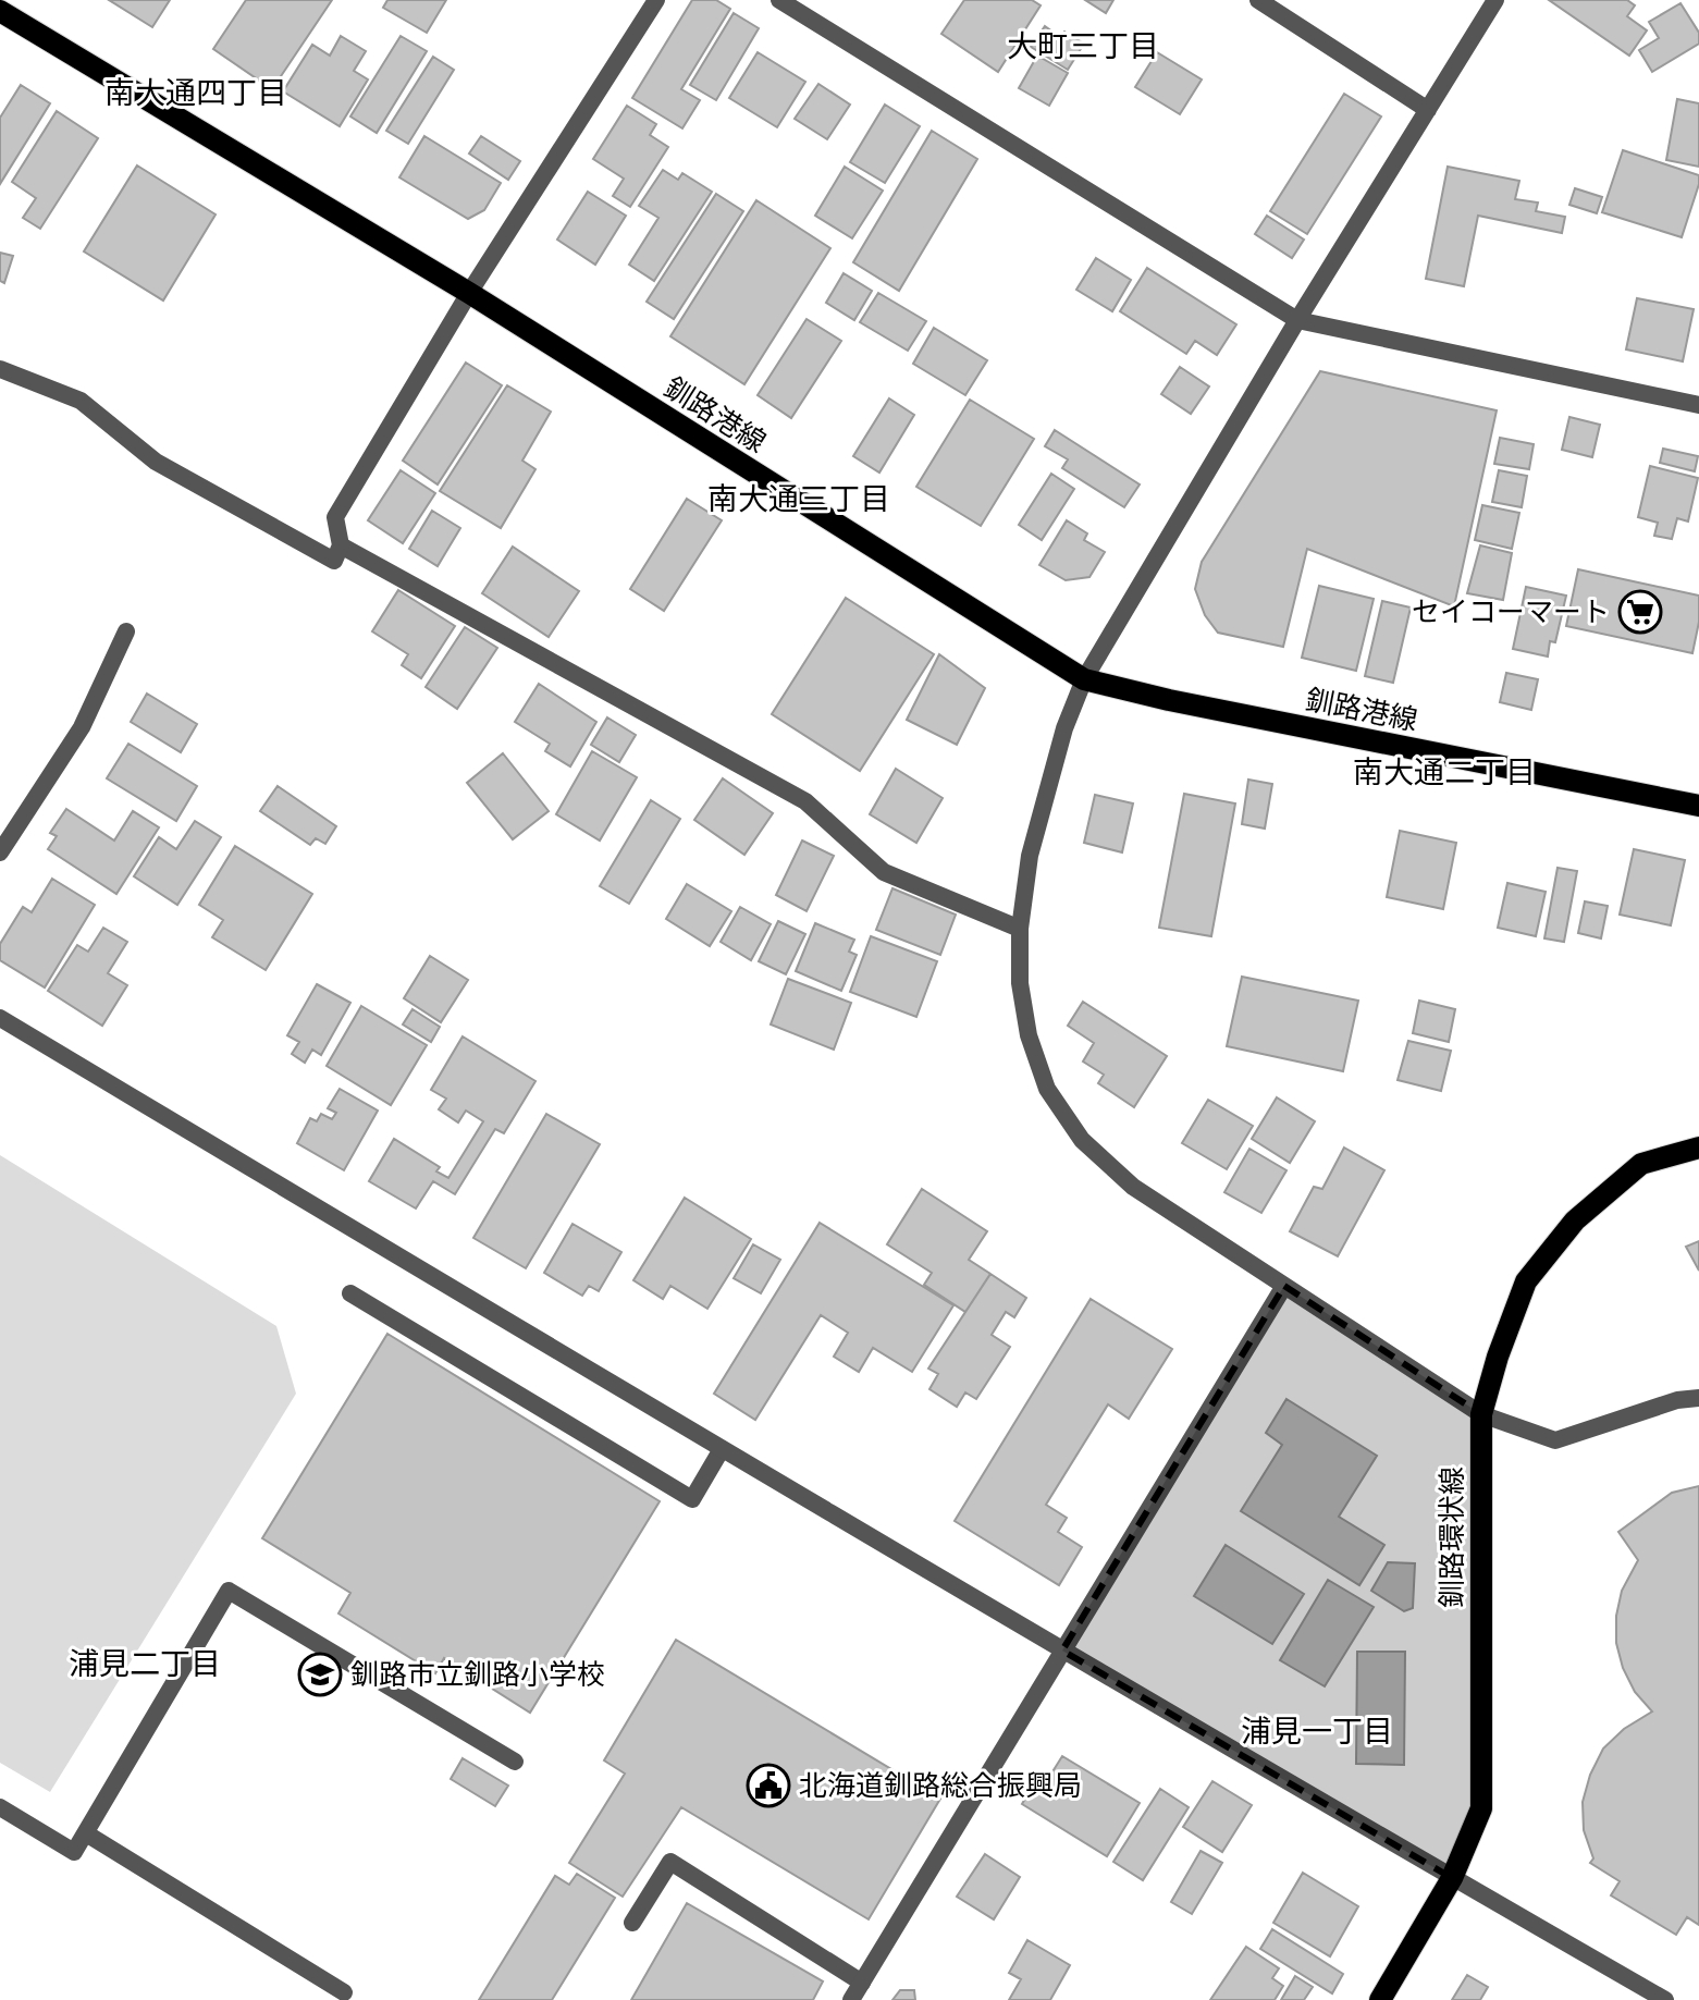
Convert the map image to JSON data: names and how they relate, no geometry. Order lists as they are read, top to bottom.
{
  "streets": {
    "main road": ["釧路港線", "釧路環状線"]
  },
  "districts": [
    "大町三丁目",
    "南大通四丁目",
    "南大通三丁目",
    "南大通二丁目",
    "浦見二丁目",
    "浦見一丁目"
  ],
  "places": {
    "supermarket": ["セイコーマート"],
    "school or university": ["釧路市立釧路小学校"],
    "public building": ["北海道釧路総合振興局"]
  }
}
